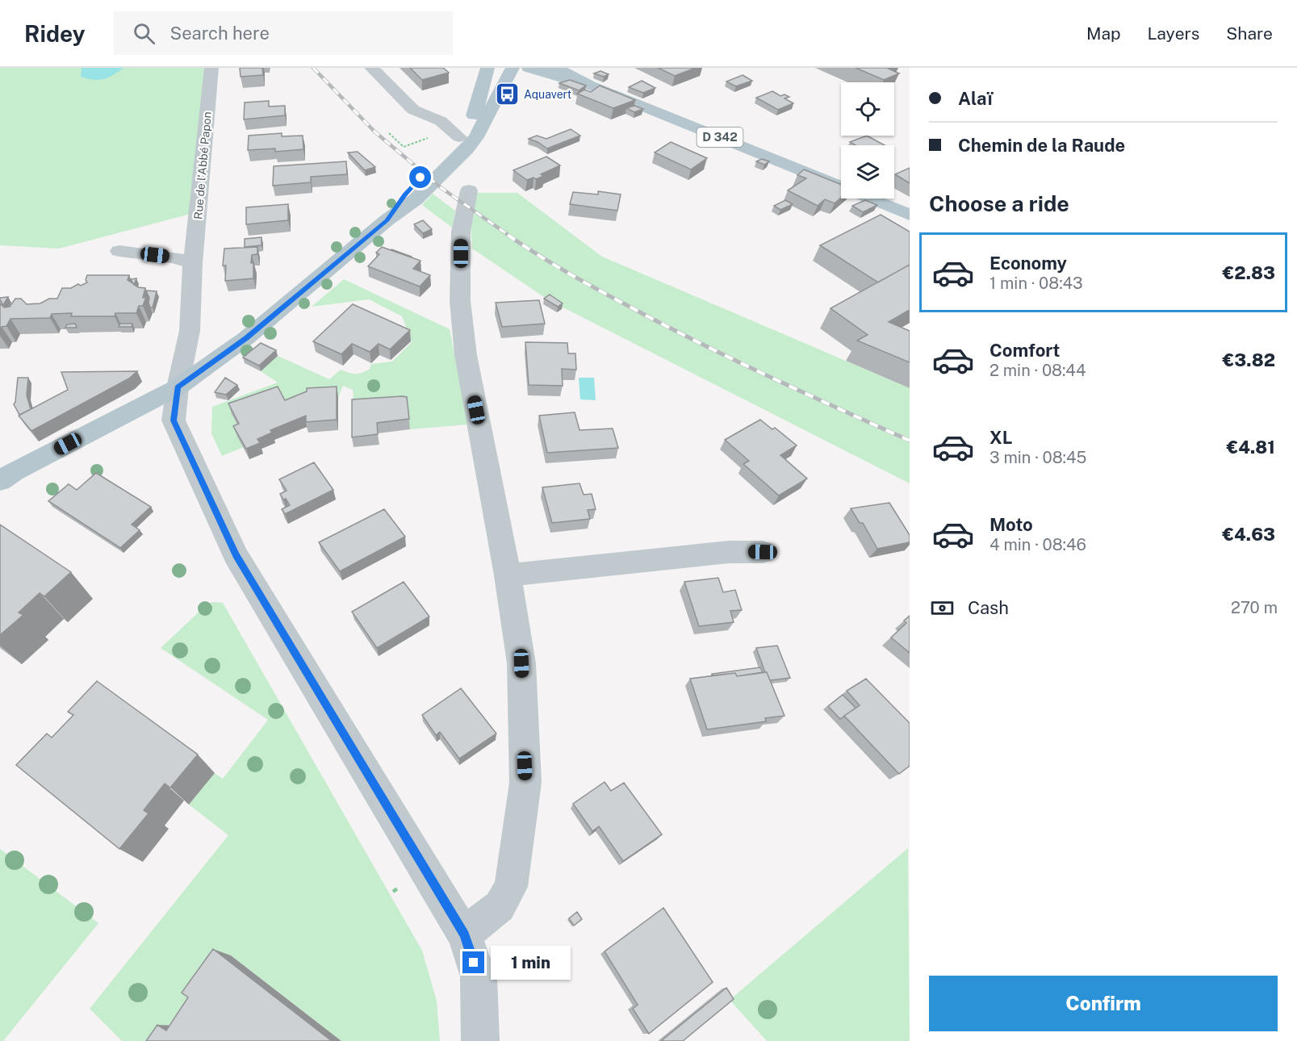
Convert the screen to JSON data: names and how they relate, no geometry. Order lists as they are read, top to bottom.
{
  "streets": {
    "main road": ["D 342"],
    "street": ["Rue de l'Abbé Papon"]
  },
  "places": {
    "bus stop": ["Aquavert"]
  },
  "page": {
    "header": "Ridey",
    "search": "Search here",
    "nav": ["Map", "Layers", "Share"],
    "banner": ["Alaï", "Chemin de la Raude"],
    "heading": "Choose a ride",
    "list": [
      {
        "name": "Economy",
        "note": "1 min · 08:43",
        "value": "€2.83"
      },
      {
        "name": "Comfort",
        "note": "2 min · 08:44",
        "value": "€3.82"
      },
      {
        "name": "XL",
        "note": "3 min · 08:45",
        "value": "€4.81"
      },
      {
        "name": "Moto",
        "note": "4 min · 08:46",
        "value": "€4.63"
      }
    ],
    "pay": ["Cash", "270 m"],
    "bubble": "1 min",
    "buttons": "Confirm"
  }
}
